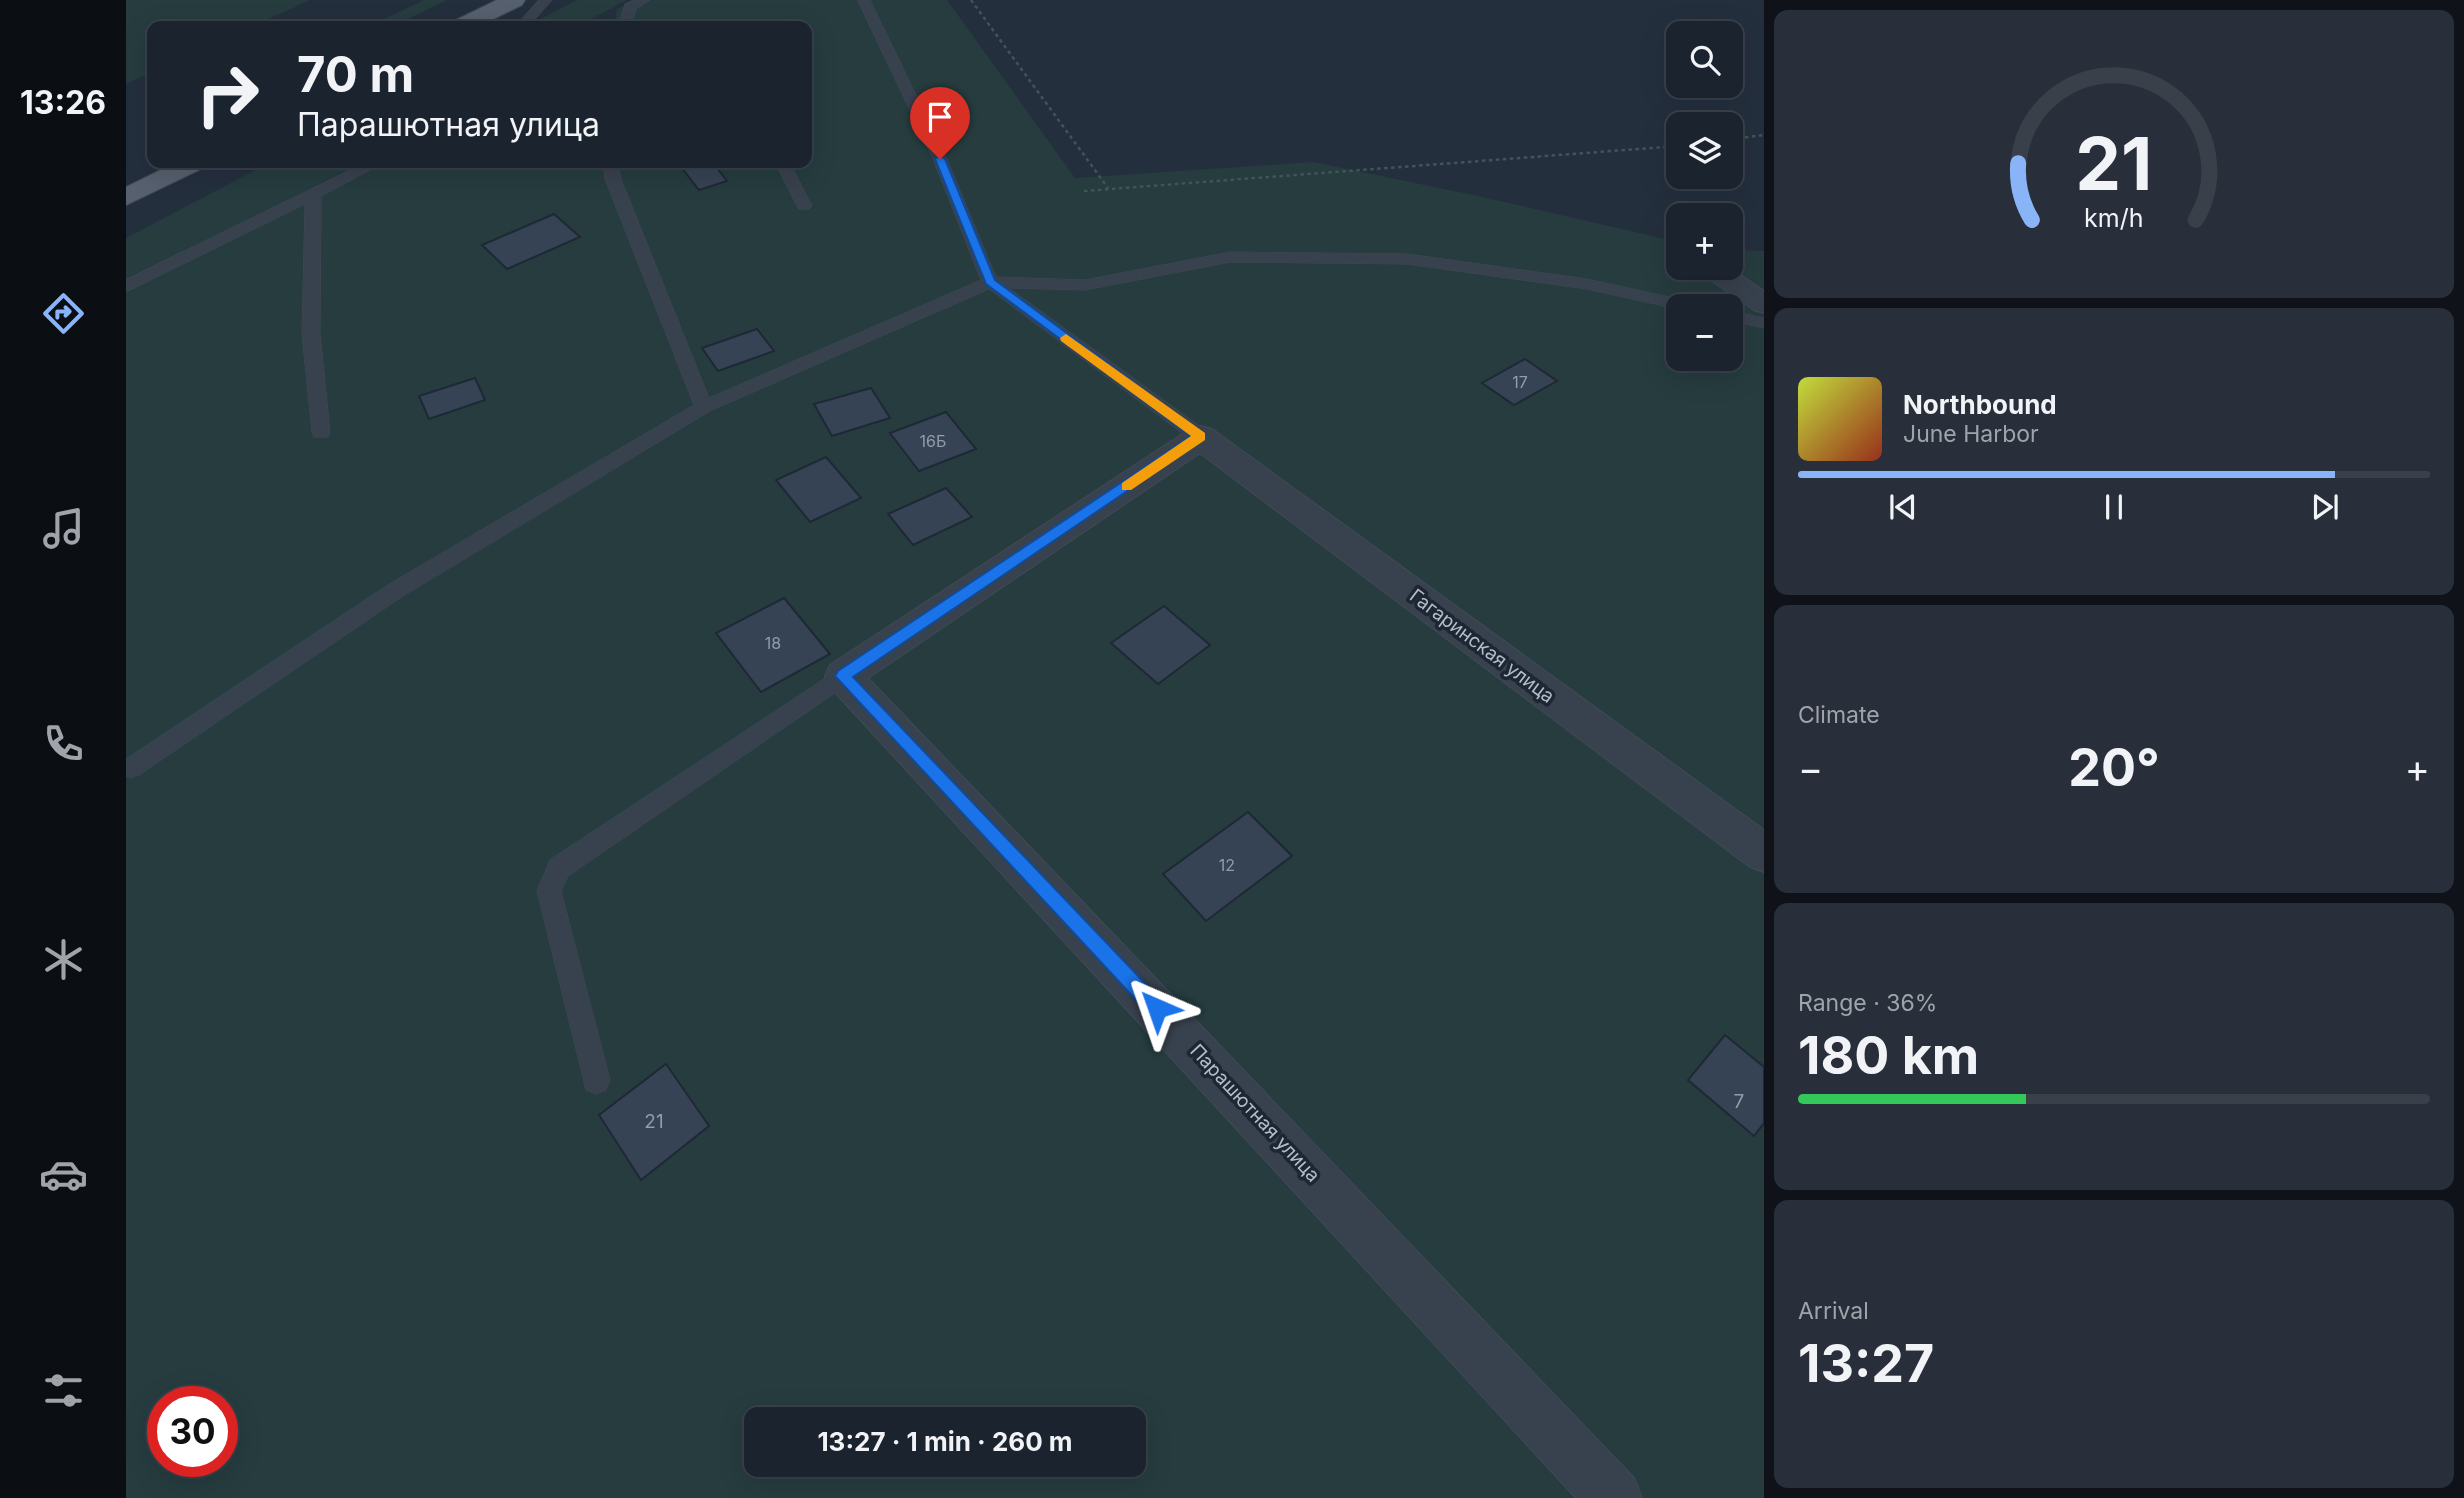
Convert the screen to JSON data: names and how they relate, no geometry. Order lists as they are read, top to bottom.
{
  "streets": {
    "street": ["Гагаринская улица", "Парашютная улица"]
  },
  "house_numbers": [
    "17",
    "16Б",
    "18",
    "12",
    "7",
    "21"
  ],
  "page": {
    "tabs": "13:26",
    "map_buttons": ["+", "−"],
    "turn": ["70 m", "Парашютная улица"],
    "song": ["Northbound", "June Harbor"],
    "tile": [
      "Climate",
      ["Range · 36%", "180 km"],
      ["Arrival", "13:27"]
    ],
    "heat": ["−", "20°", "+"],
    "limit": "30",
    "trip": "13:27 · 1 min · 260 m",
    "gauge": ["21", "km/h"]
  }
}
